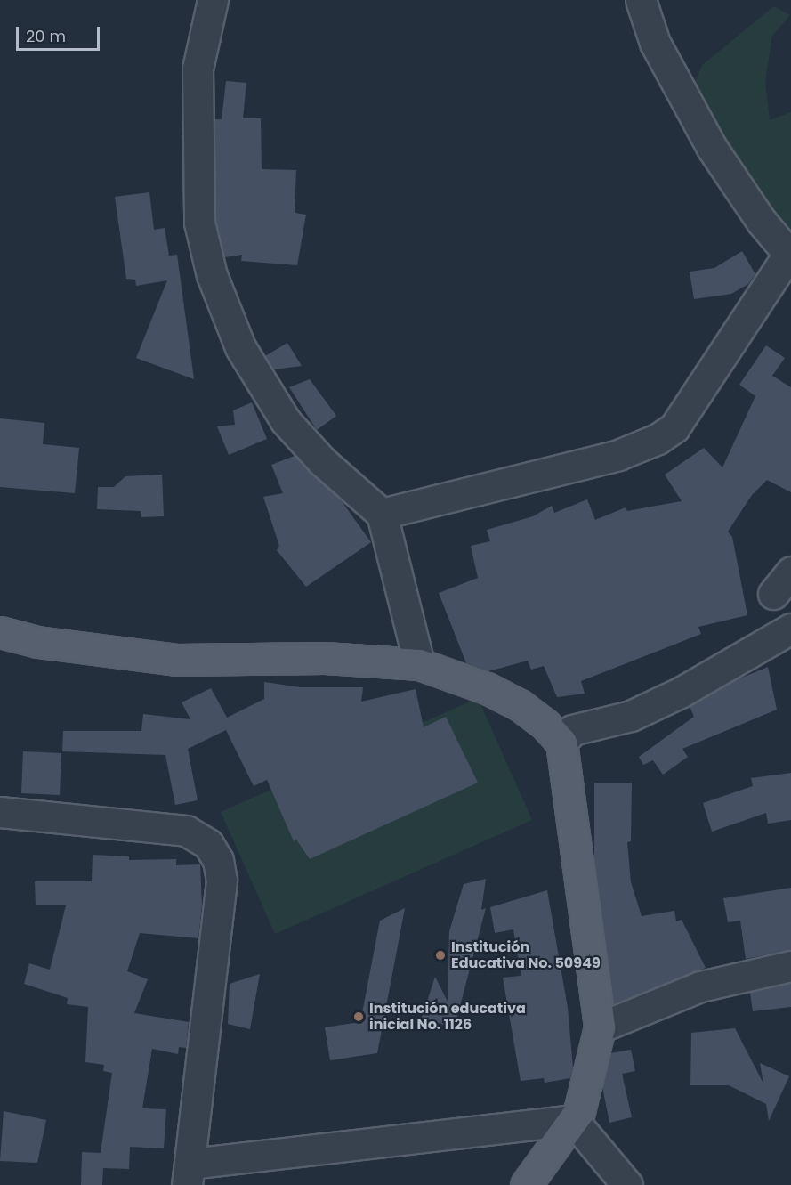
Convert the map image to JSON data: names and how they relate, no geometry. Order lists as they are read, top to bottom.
{
  "places": ["Institución Educativa No. 50949", "Institución educativa inicial No. 1126"],
  "scale_bar": "20 m"
}
